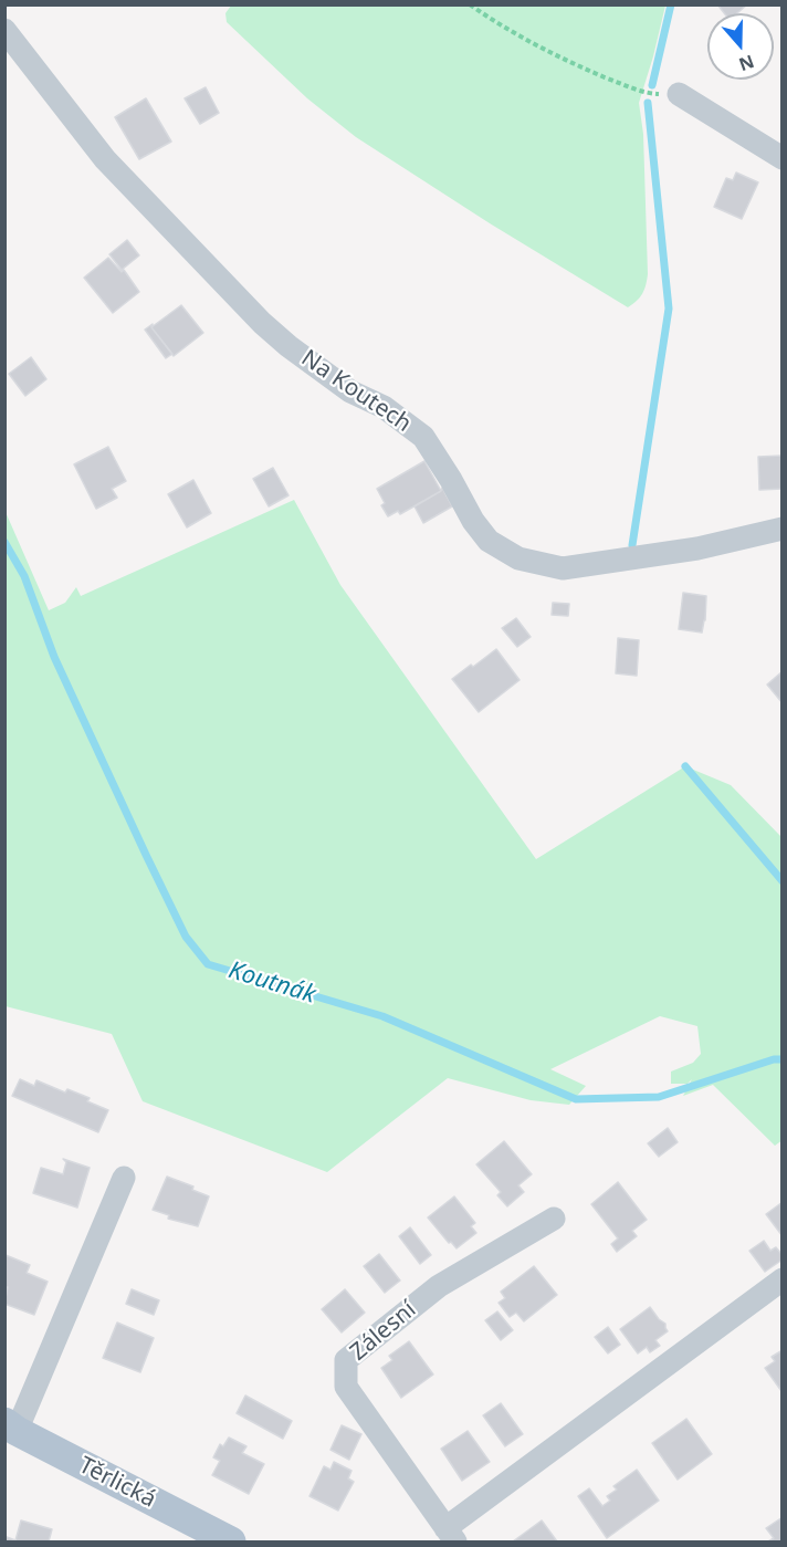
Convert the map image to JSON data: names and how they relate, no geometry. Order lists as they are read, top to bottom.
{
  "streets": {
    "main road": ["Těrlická"],
    "street": ["Na Koutech", "Zálesní"]
  },
  "water": ["Koutnák"],
  "north": "bottom"
}
